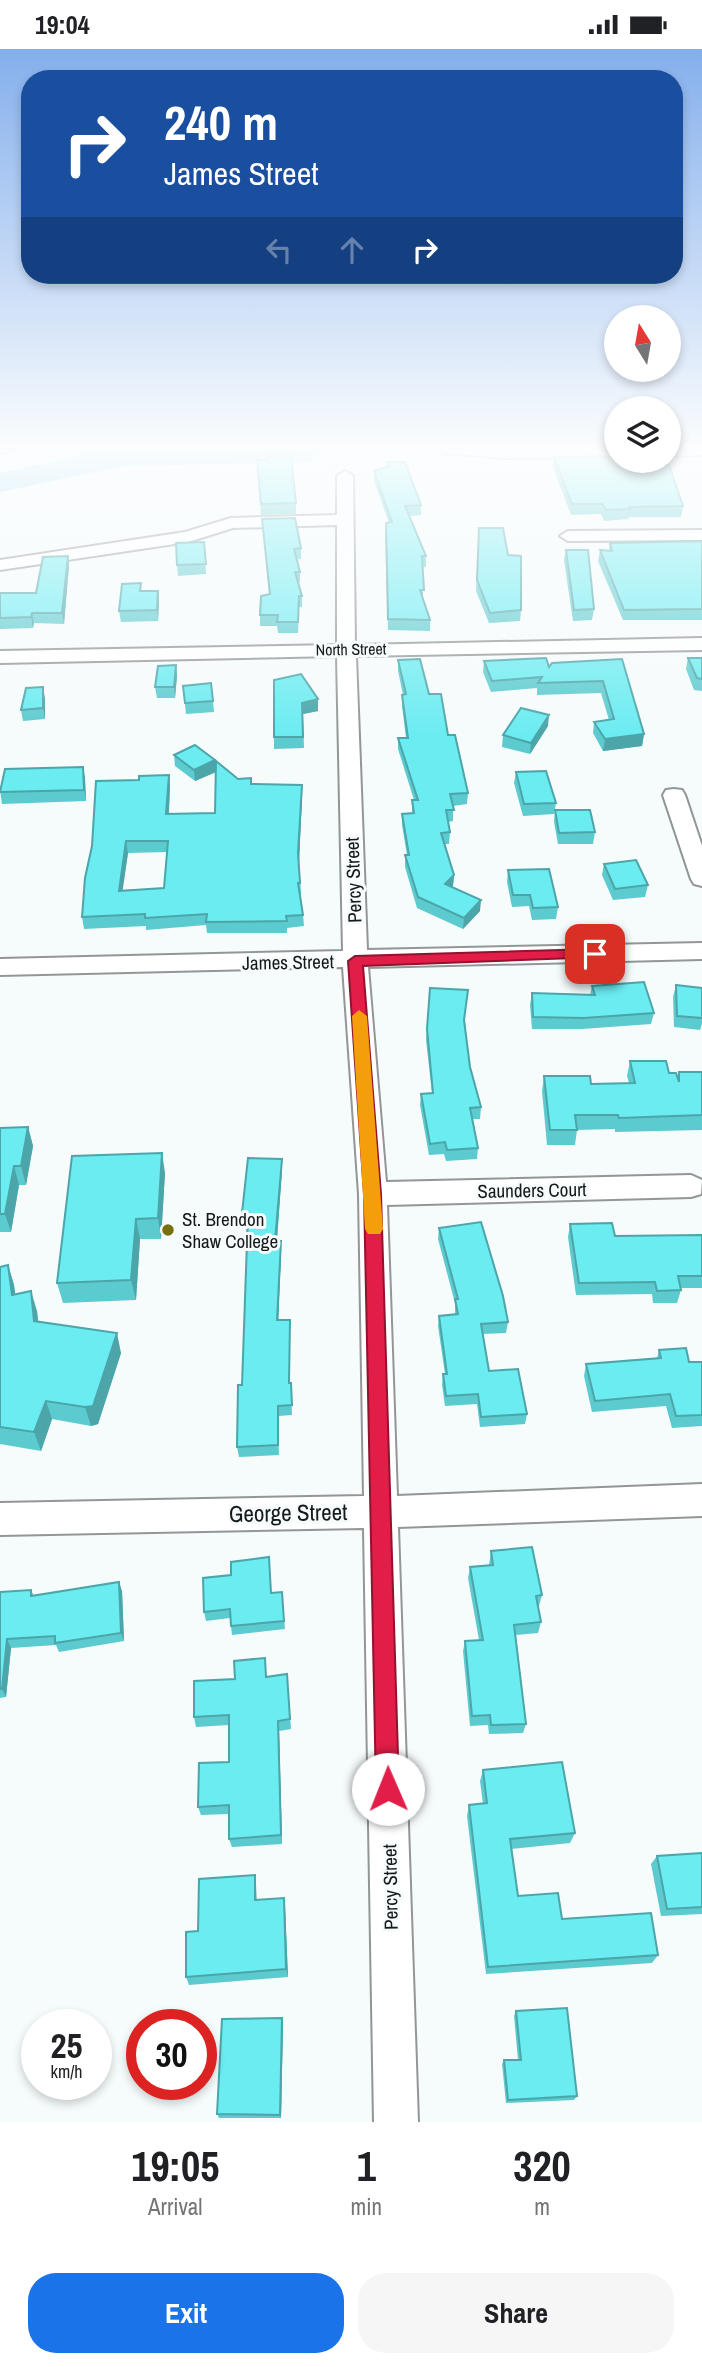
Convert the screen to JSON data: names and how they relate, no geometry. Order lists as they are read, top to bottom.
{
  "streets": {
    "street": [
      "North Street",
      "Percy Street",
      "James Street",
      "Saunders Court",
      "George Street"
    ]
  },
  "crossings": [
    ["North Street", "Percy Street"],
    ["Percy Street", "James Street"],
    ["Percy Street", "Saunders Court"],
    ["Percy Street", "George Street"]
  ],
  "places": ["St. Brendon Shaw College"],
  "north": "top",
  "page": {
    "status": "19:04",
    "turn": ["240 m", "James Street"],
    "speed": "25 km/h",
    "limit": "30",
    "eta": [
      "19:05",
      "Arrival",
      "1",
      "min",
      "320",
      "m"
    ],
    "buttons": ["Exit", "Share"]
  }
}
